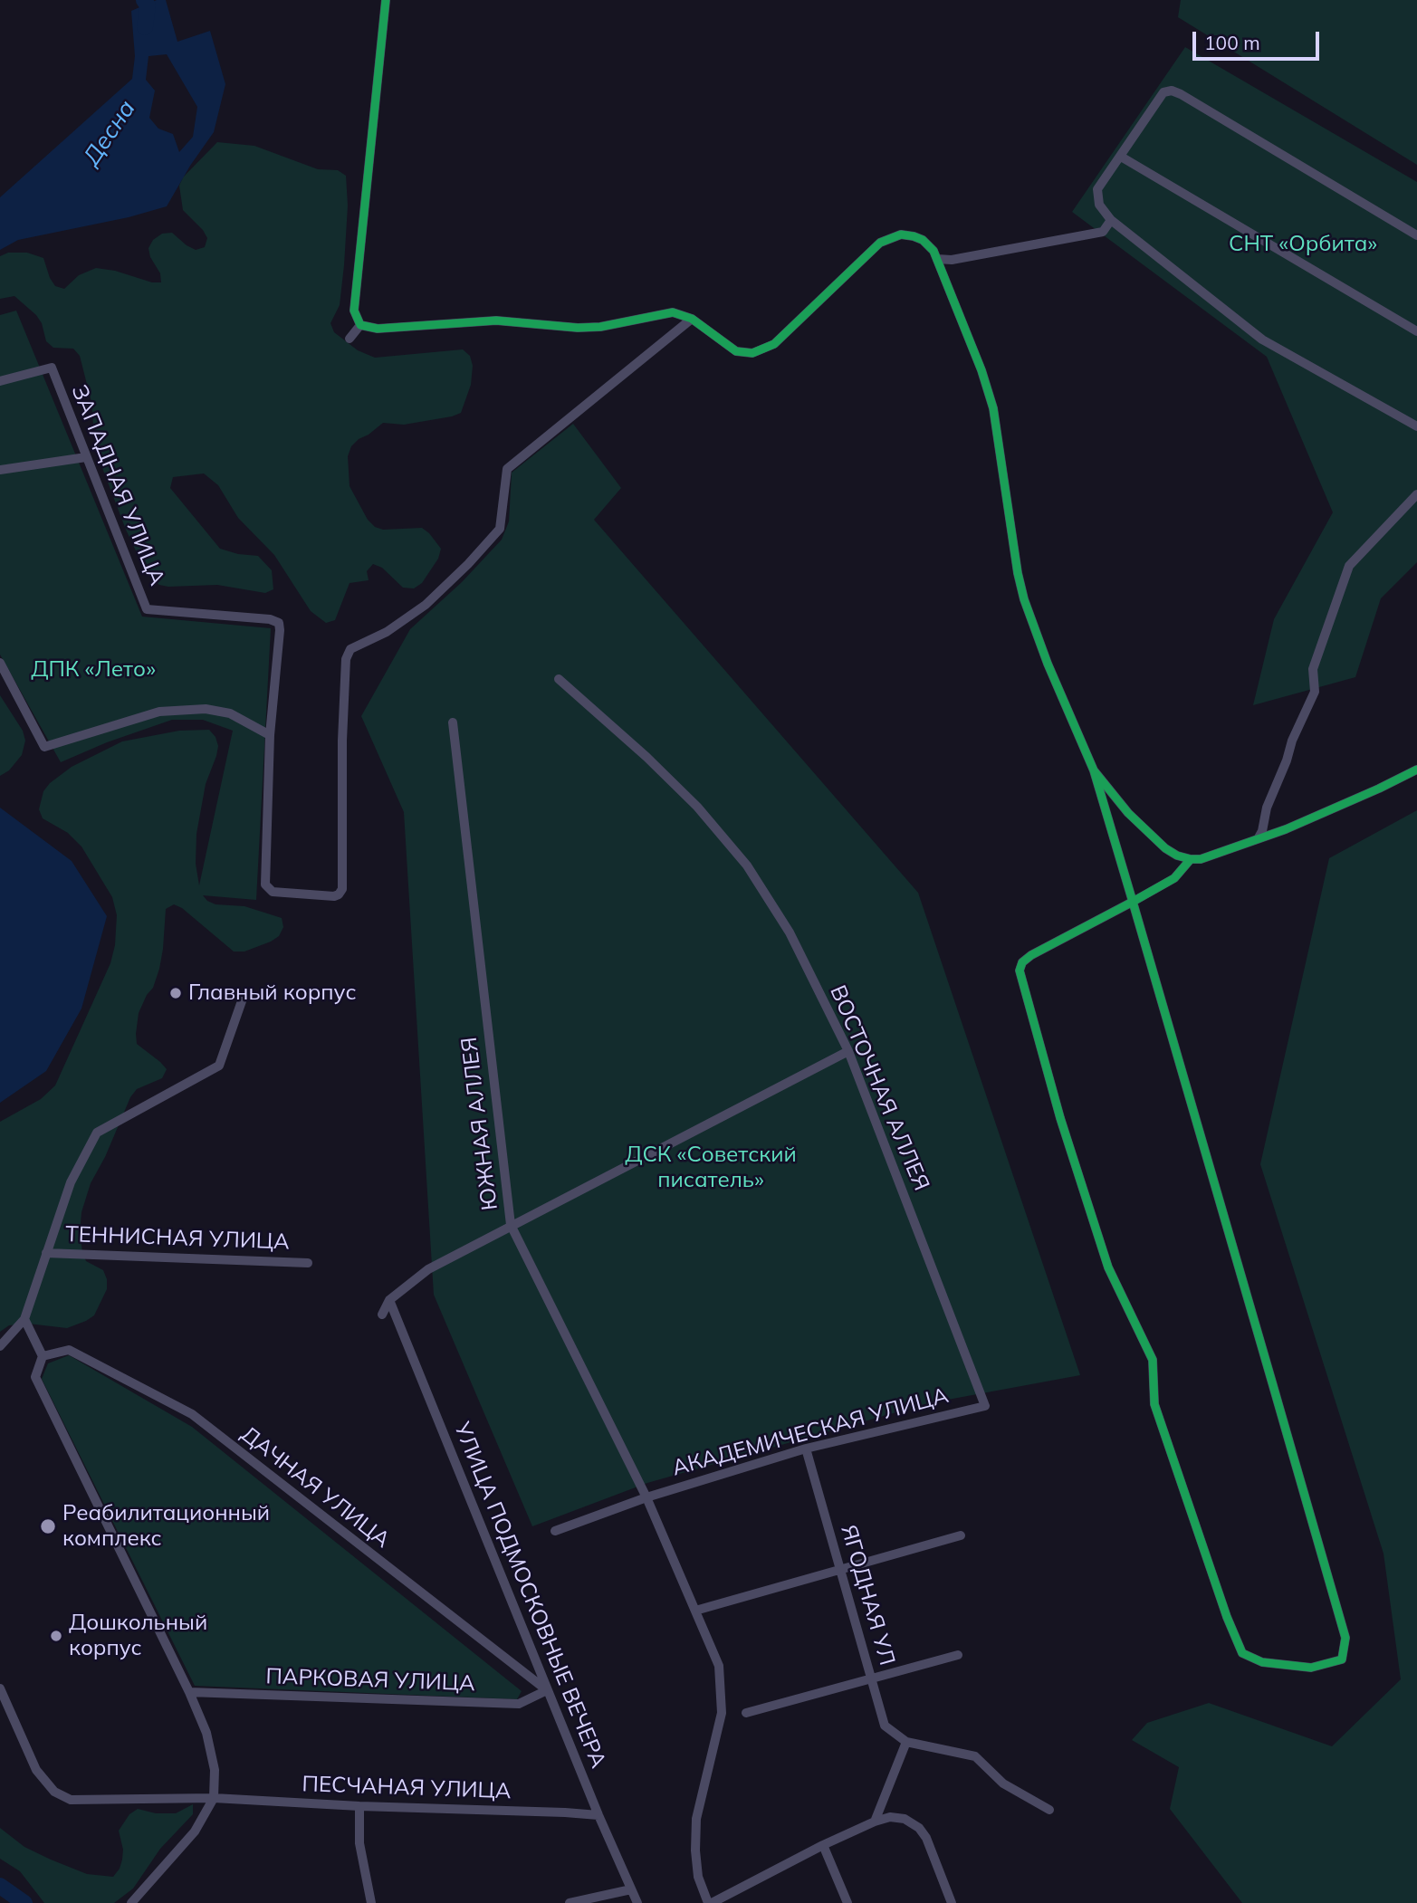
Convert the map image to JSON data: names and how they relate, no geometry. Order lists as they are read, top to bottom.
{
  "streets": {
    "street": [
      "ЗАПАДНАЯ УЛИЦА",
      "ВОСТОЧНАЯ АЛЛЕЯ",
      "ЮЖНАЯ АЛЛЕЯ",
      "ТЕННИСНАЯ УЛИЦА",
      "АКАДЕМИЧЕСКАЯ УЛИЦА",
      "ДАЧНАЯ УЛИЦА",
      "УЛИЦА ПОДМОСКОВНЫЕ ВЕЧЕРА",
      "ЯГОДНАЯ УЛ",
      "ПАРКОВАЯ УЛИЦА",
      "ПЕСЧАНАЯ УЛИЦА"
    ]
  },
  "crossings": [
    ["ВОСТОЧНАЯ АЛЛЕЯ", "АКАДЕМИЧЕСКАЯ УЛИЦА"],
    ["ЮЖНАЯ АЛЛЕЯ", "АКАДЕМИЧЕСКАЯ УЛИЦА"],
    ["АКАДЕМИЧЕСКАЯ УЛИЦА", "ЯГОДНАЯ УЛ"],
    ["ДАЧНАЯ УЛИЦА", "УЛИЦА ПОДМОСКОВНЫЕ ВЕЧЕРА"],
    ["ДАЧНАЯ УЛИЦА", "ПАРКОВАЯ УЛИЦА"],
    ["УЛИЦА ПОДМОСКОВНЫЕ ВЕЧЕРА", "ПАРКОВАЯ УЛИЦА"],
    ["УЛИЦА ПОДМОСКОВНЫЕ ВЕЧЕРА", "ПЕСЧАНАЯ УЛИЦА"]
  ],
  "water": ["Десна"],
  "parks": ["СНТ «Орбита»", "ДПК «Лето»", "ДСК «Советский писатель»"],
  "places": ["Главный корпус", "Реабилитационный комплекс", "Дошкольный корпус"],
  "scale_bar": "100 m"
}
